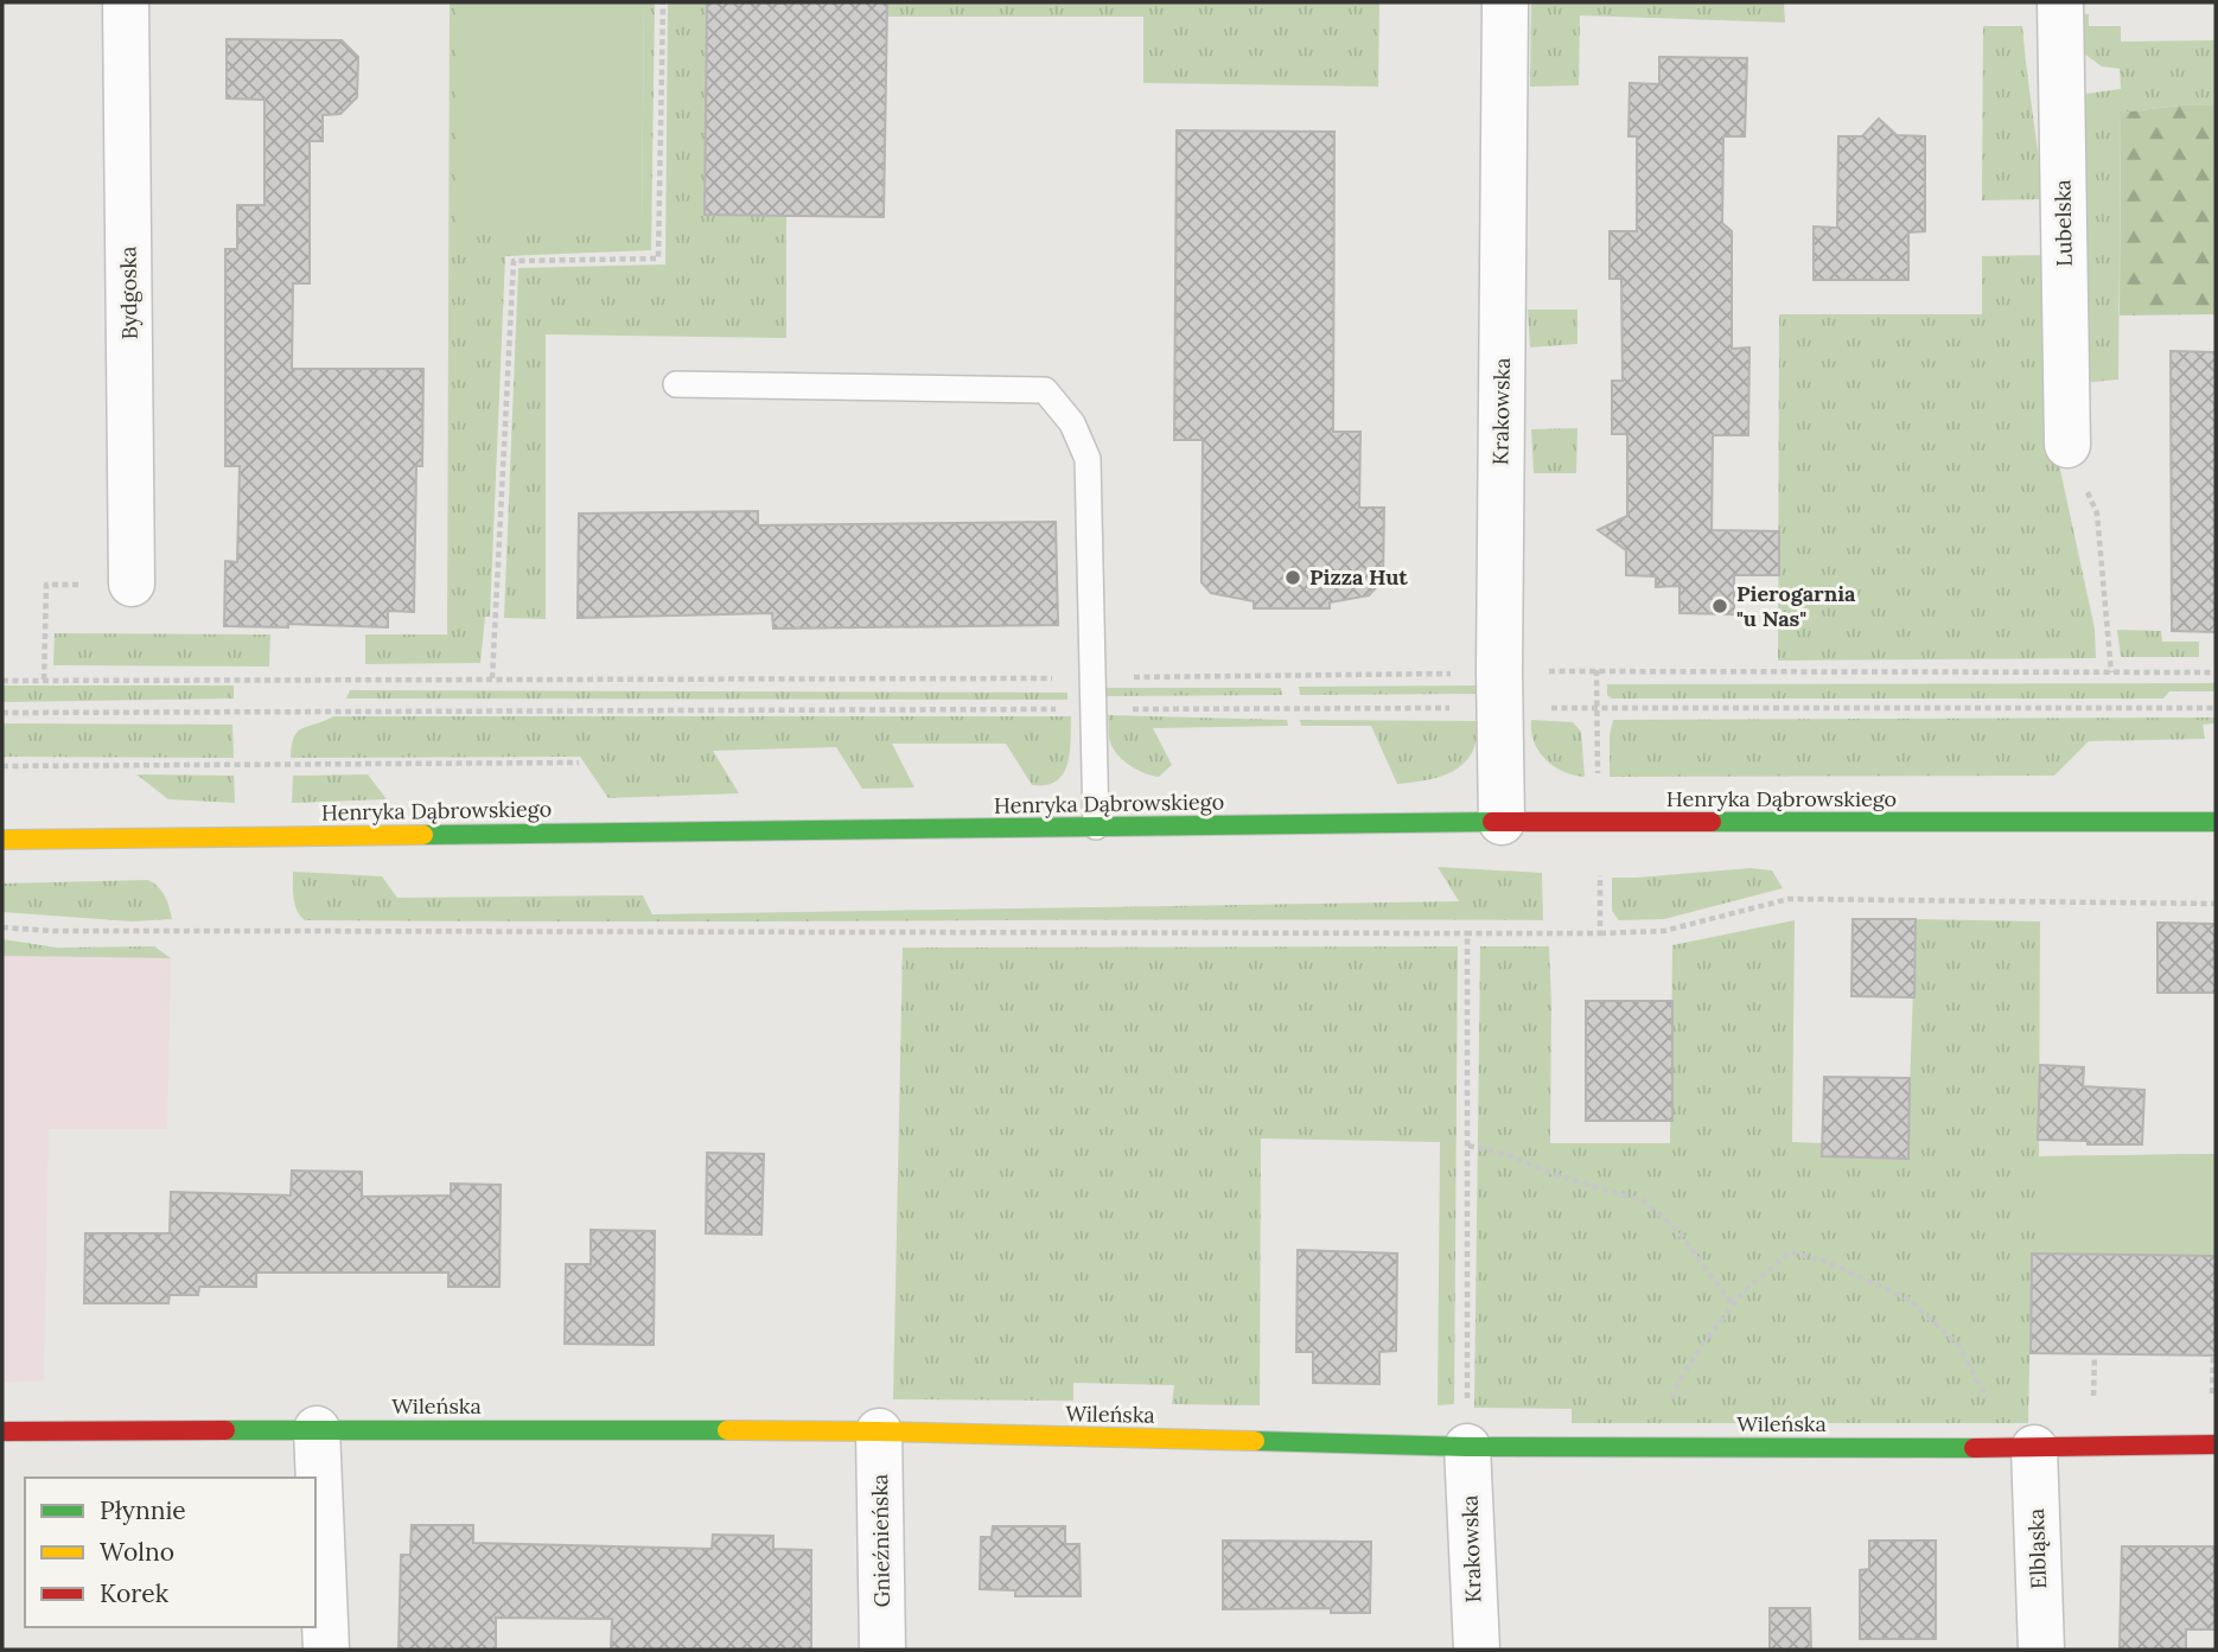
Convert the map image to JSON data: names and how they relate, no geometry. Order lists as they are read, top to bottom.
{
  "streets": {
    "street": [
      "Lubelska",
      "Bydgoska",
      "Krakowska",
      "Henryka Dąbrowskiego",
      "Wileńska",
      "Gnieźnieńska",
      "Elbląska"
    ]
  },
  "crossings": [
    ["Krakowska", "Henryka Dąbrowskiego"],
    ["Krakowska", "Wileńska"],
    ["Wileńska", "Gnieźnieńska"],
    ["Wileńska", "Elbląska"]
  ],
  "places": ["Pizza Hut", "Pierogarnia \"u Nas\""],
  "legend": ["Płynnie", "Wolno", "Korek"]
}
